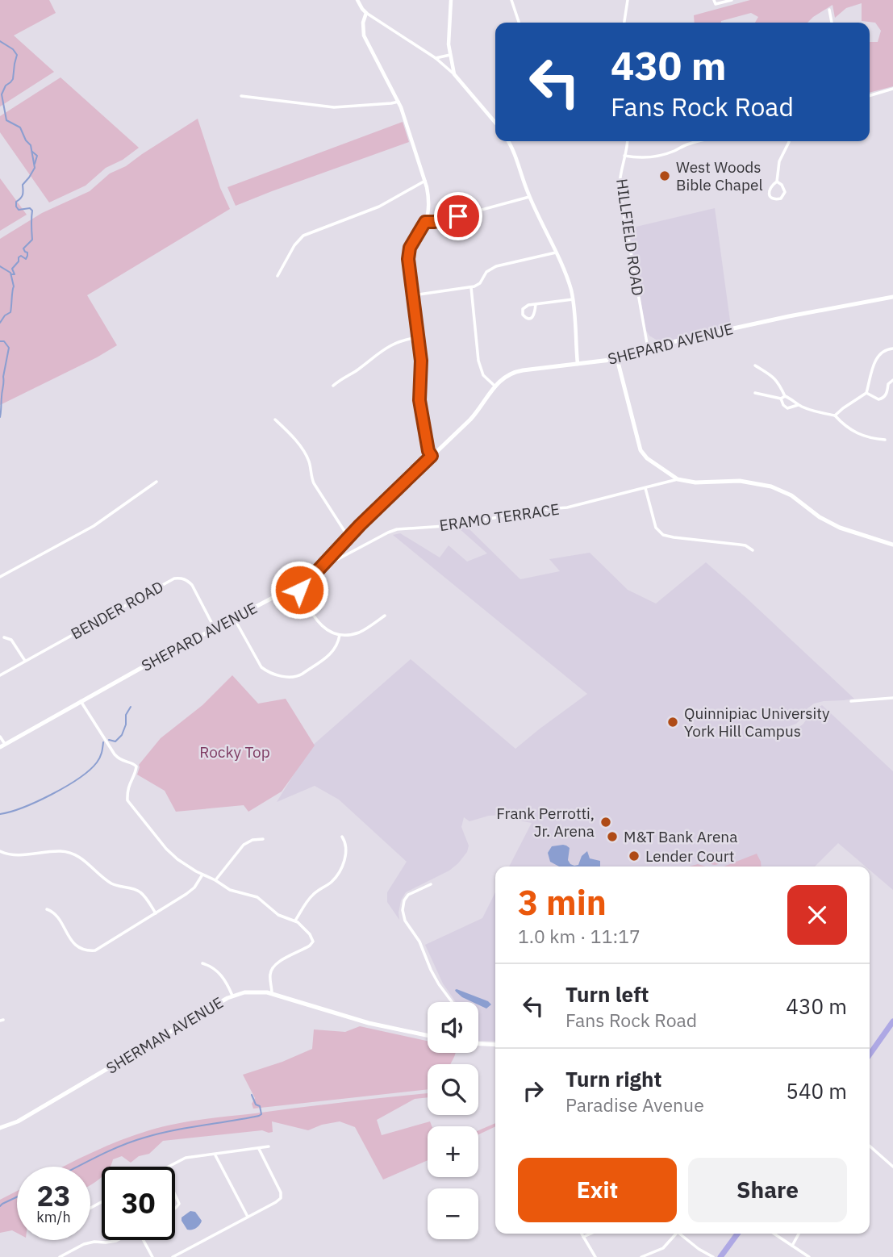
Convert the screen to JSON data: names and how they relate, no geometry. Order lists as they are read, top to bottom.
{
  "streets": {
    "main road": ["SHEPARD AVENUE", "SHERMAN AVENUE"],
    "street": ["HILLFIELD ROAD", "ERAMO TERRACE", "BENDER ROAD"]
  },
  "crossings": [
    ["HILLFIELD ROAD", "SHEPARD AVENUE"],
    ["SHEPARD AVENUE", "ERAMO TERRACE"],
    ["SHEPARD AVENUE", "BENDER ROAD"]
  ],
  "parks": ["Rocky Top"],
  "places": [
    "West Woods Bible Chapel",
    "Quinnipiac University York Hill Campus",
    "Frank Perrotti, Jr. Arena",
    "M&T Bank Arena",
    "Lender Court"
  ],
  "page": {
    "turn": ["430 m", "Fans Rock Road"],
    "heading": ["3 min", "1.0 km · 11:17"],
    "list": [
      {
        "name": "Turn left",
        "note": "Fans Rock Road",
        "value": "430 m"
      },
      {
        "name": "Turn right",
        "note": "Paradise Avenue",
        "value": "540 m"
      }
    ],
    "map_buttons": ["+", "−"],
    "buttons": ["Exit", "Share"],
    "speed": "23 km/h",
    "limit": "30"
  }
}
